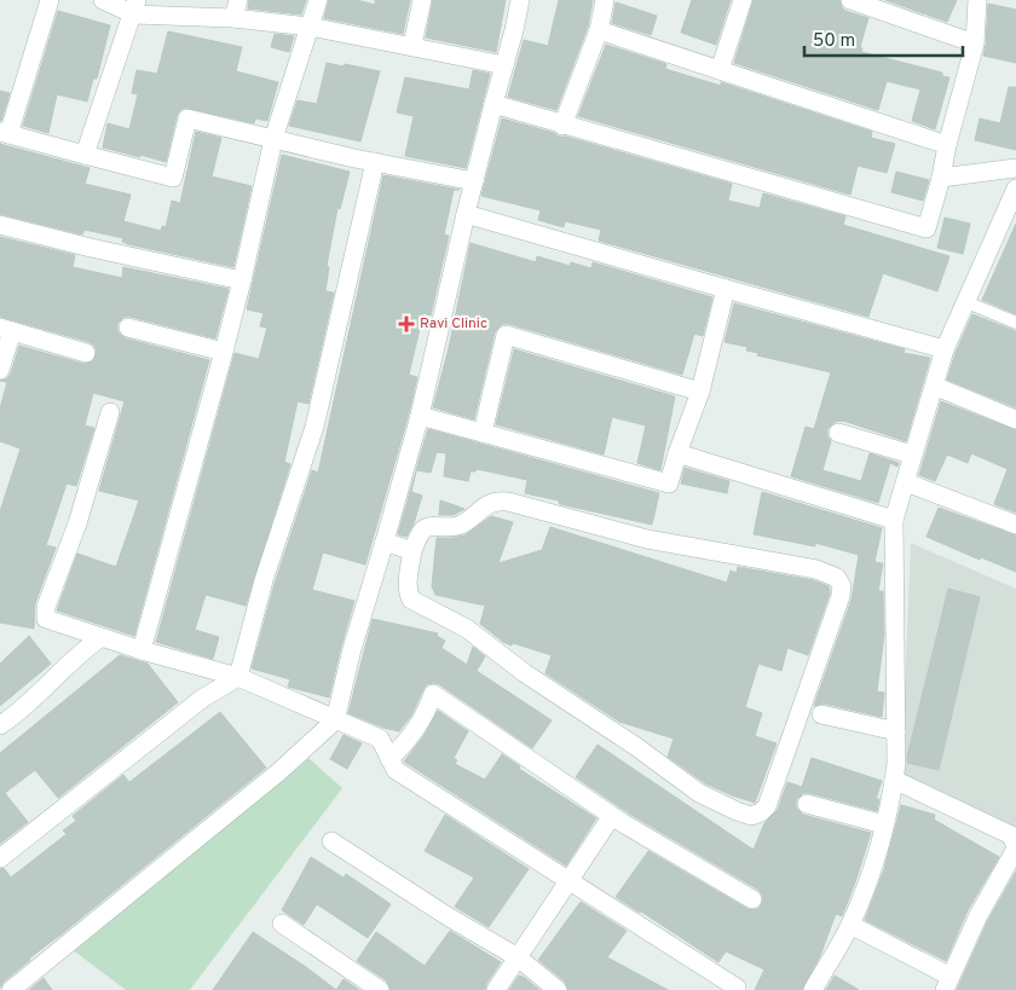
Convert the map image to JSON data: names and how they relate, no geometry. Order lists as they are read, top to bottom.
{
  "places": {
    "health": ["Ravi Clinic"]
  },
  "scale_bar": "50 m"
}
